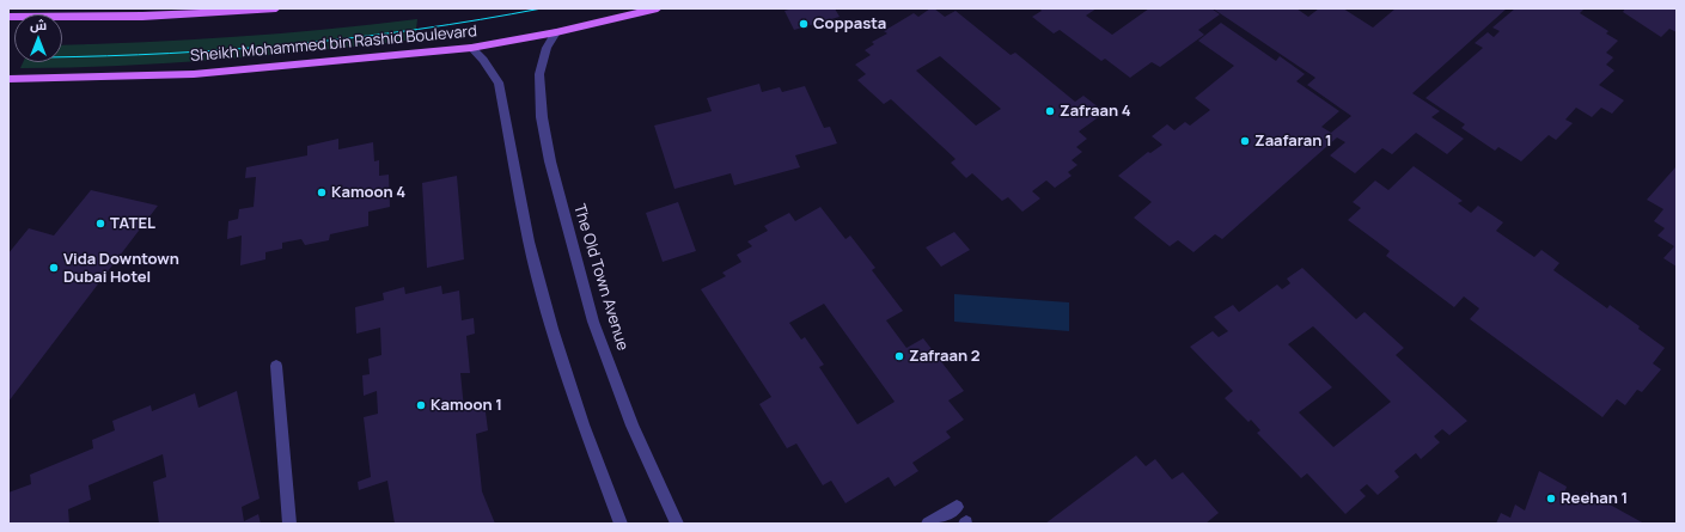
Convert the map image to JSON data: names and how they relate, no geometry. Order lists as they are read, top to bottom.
{
  "streets": {
    "main road": ["Sheikh Mohammed bin Rashid Boulevard"],
    "street": ["The Old Town Avenue"]
  },
  "crossings": [
    ["Sheikh Mohammed bin Rashid Boulevard", "The Old Town Avenue"]
  ],
  "places": [
    "Coppasta",
    "Zafraan 4",
    "Zaafaran 1",
    "Kamoon 4",
    "TATEL",
    "Vida Downtown Dubai Hotel",
    "Zafraan 2",
    "Kamoon 1",
    "Reehan 1"
  ],
  "north": "top"
}
